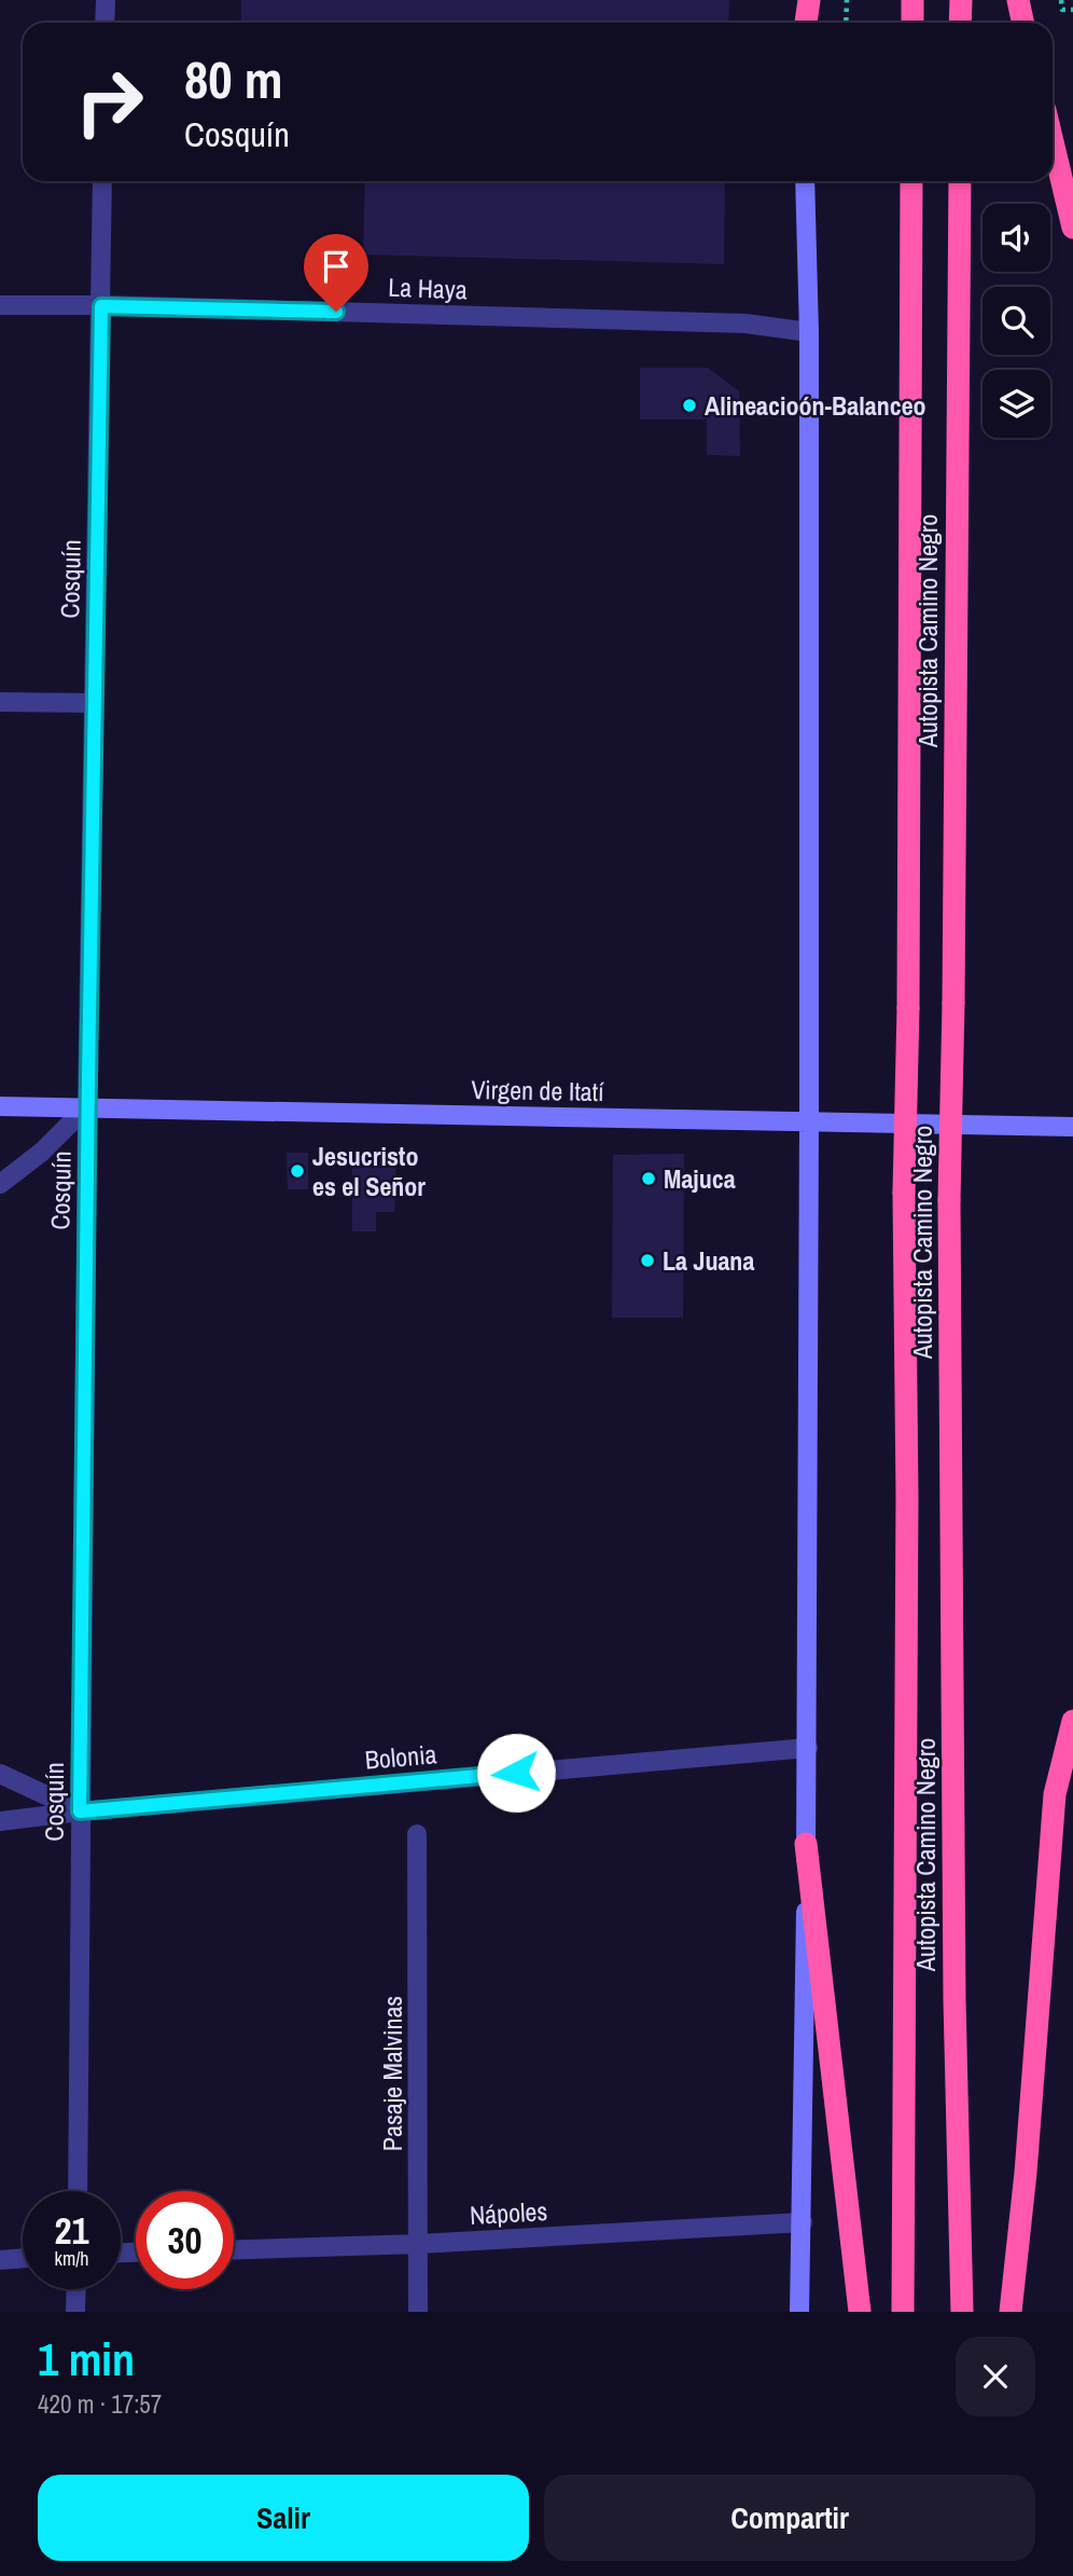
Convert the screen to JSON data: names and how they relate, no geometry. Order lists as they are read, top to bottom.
{
  "streets": {
    "highway": ["Autopista Camino Negro"],
    "street": [
      "La Haya",
      "Cosquín",
      "Virgen de Itatí",
      "Bolonia",
      "Pasaje Malvinas",
      "Nápoles"
    ]
  },
  "crossings": [
    ["La Haya", "Cosquín"],
    ["Cosquín", "Virgen de Itatí"],
    ["Cosquín", "Bolonia"],
    ["Pasaje Malvinas", "Nápoles"]
  ],
  "places": [
    "Alineacioón-Balanceo",
    "Jesucristo es el Señor",
    "Majuca",
    "La Juana"
  ],
  "page": {
    "turn": ["80 m", "Cosquín"],
    "speed": "21 km/h",
    "limit": "30",
    "heading": ["1 min", "420 m · 17:57"],
    "buttons": ["Salir", "Compartir"]
  }
}
